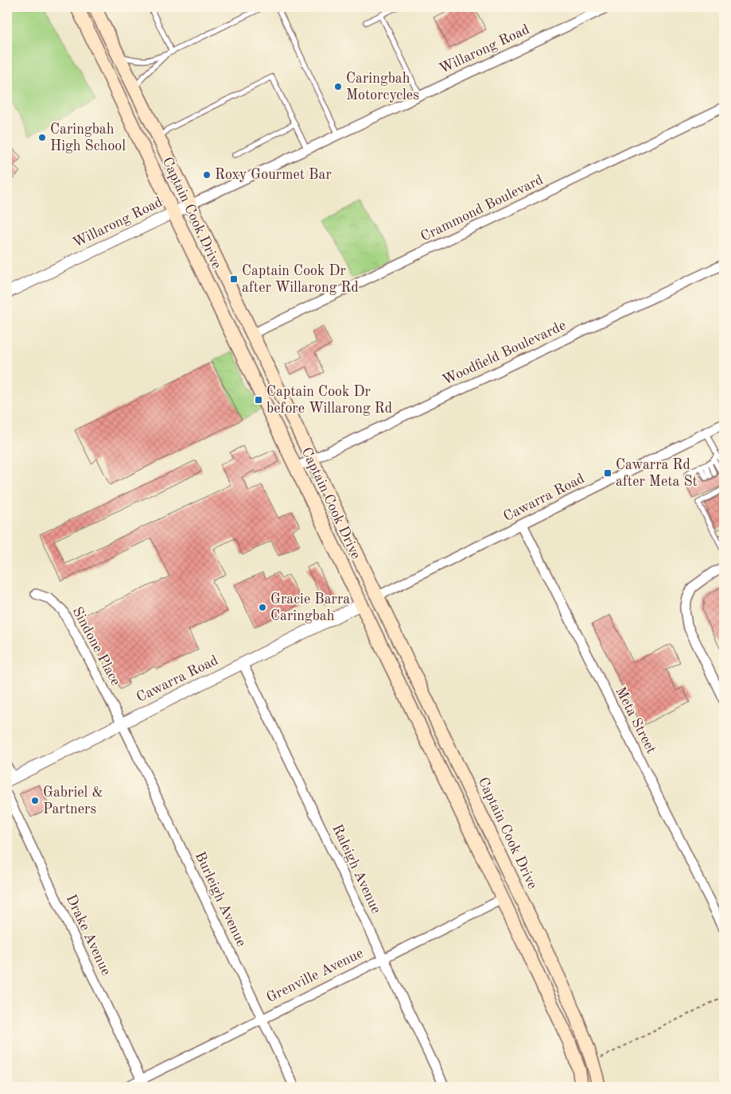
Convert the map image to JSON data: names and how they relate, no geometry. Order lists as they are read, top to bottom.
{
  "streets": {
    "main road": ["Captain Cook Drive", "Grenville Avenue"],
    "street": [
      "Willarong Road",
      "Crammond Boulevard",
      "Woodfield Boulevarde",
      "Cawarra Road",
      "Sindone Place",
      "Meta Street",
      "Raleigh Avenue",
      "Burleigh Avenue",
      "Drake Avenue"
    ]
  },
  "crossings": [
    ["Willarong Road", "Captain Cook Drive"],
    ["Crammond Boulevard", "Captain Cook Drive"],
    ["Captain Cook Drive", "Woodfield Boulevarde"],
    ["Captain Cook Drive", "Cawarra Road"],
    ["Captain Cook Drive", "Grenville Avenue"],
    ["Cawarra Road", "Sindone Place"],
    ["Cawarra Road", "Meta Street"],
    ["Cawarra Road", "Raleigh Avenue"],
    ["Cawarra Road", "Burleigh Avenue"],
    ["Sindone Place", "Burleigh Avenue"],
    ["Raleigh Avenue", "Grenville Avenue"],
    ["Burleigh Avenue", "Grenville Avenue"],
    ["Drake Avenue", "Grenville Avenue"]
  ],
  "places": {
    "other": [
      "Caringbah Motorcycles",
      "Caringbah High School",
      "Roxy Gourmet Bar",
      "Gracie Barra Caringbah",
      "Gabriel & Partners"
    ],
    "transit": ["Captain Cook Dr after Willarong Rd", "Captain Cook Dr before Willarong Rd", "Cawarra Rd after Meta St"]
  }
}
